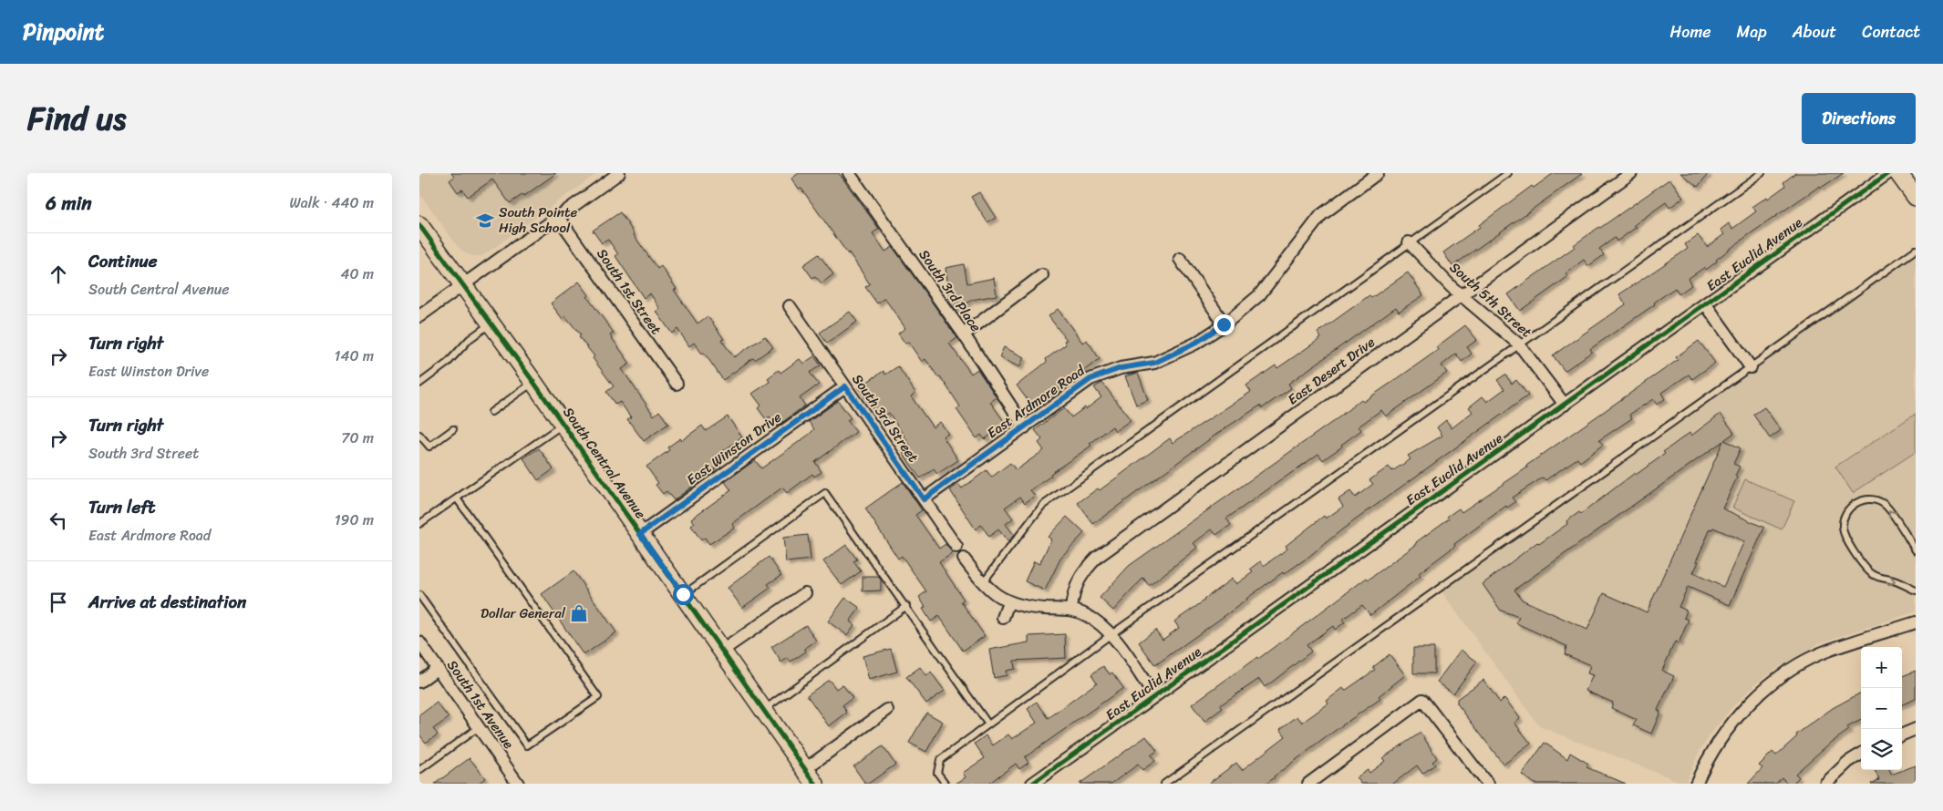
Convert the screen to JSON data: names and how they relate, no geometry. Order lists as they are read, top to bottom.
{
  "streets": {
    "main road": ["South Central Avenue"],
    "street": [
      "East Euclid Avenue",
      "South 3rd Place",
      "South 1st Street",
      "South 5th Street",
      "East Desert Drive",
      "East Ardmore Road",
      "South 3rd Street",
      "East Winston Drive",
      "South 1st Avenue"
    ]
  },
  "crossings": [
    ["East Euclid Avenue", "South 5th Street"],
    ["South 3rd Place", "East Ardmore Road"],
    ["South 5th Street", "East Desert Drive"],
    ["East Ardmore Road", "South 3rd Street"],
    ["South 3rd Street", "East Winston Drive"],
    ["East Winston Drive", "South Central Avenue"]
  ],
  "places": {
    "school or university": ["South Pointe High School"],
    "shop": ["Dollar General"]
  },
  "page": {
    "header": "Pinpoint",
    "nav": [
      "Home",
      "Map",
      "About",
      "Contact"
    ],
    "title": "Find us",
    "buttons": "Directions",
    "heading": ["6 min", "Walk · 440 m"],
    "list": [
      ["Continue", "South Central Avenue", "40 m"],
      ["Turn right", "East Winston Drive", "140 m"],
      ["Turn right", "South 3rd Street", "70 m"],
      ["Turn left", "East Ardmore Road", "190 m"],
      "Arrive at destination"
    ],
    "map_buttons": ["+", "−"]
  }
}
